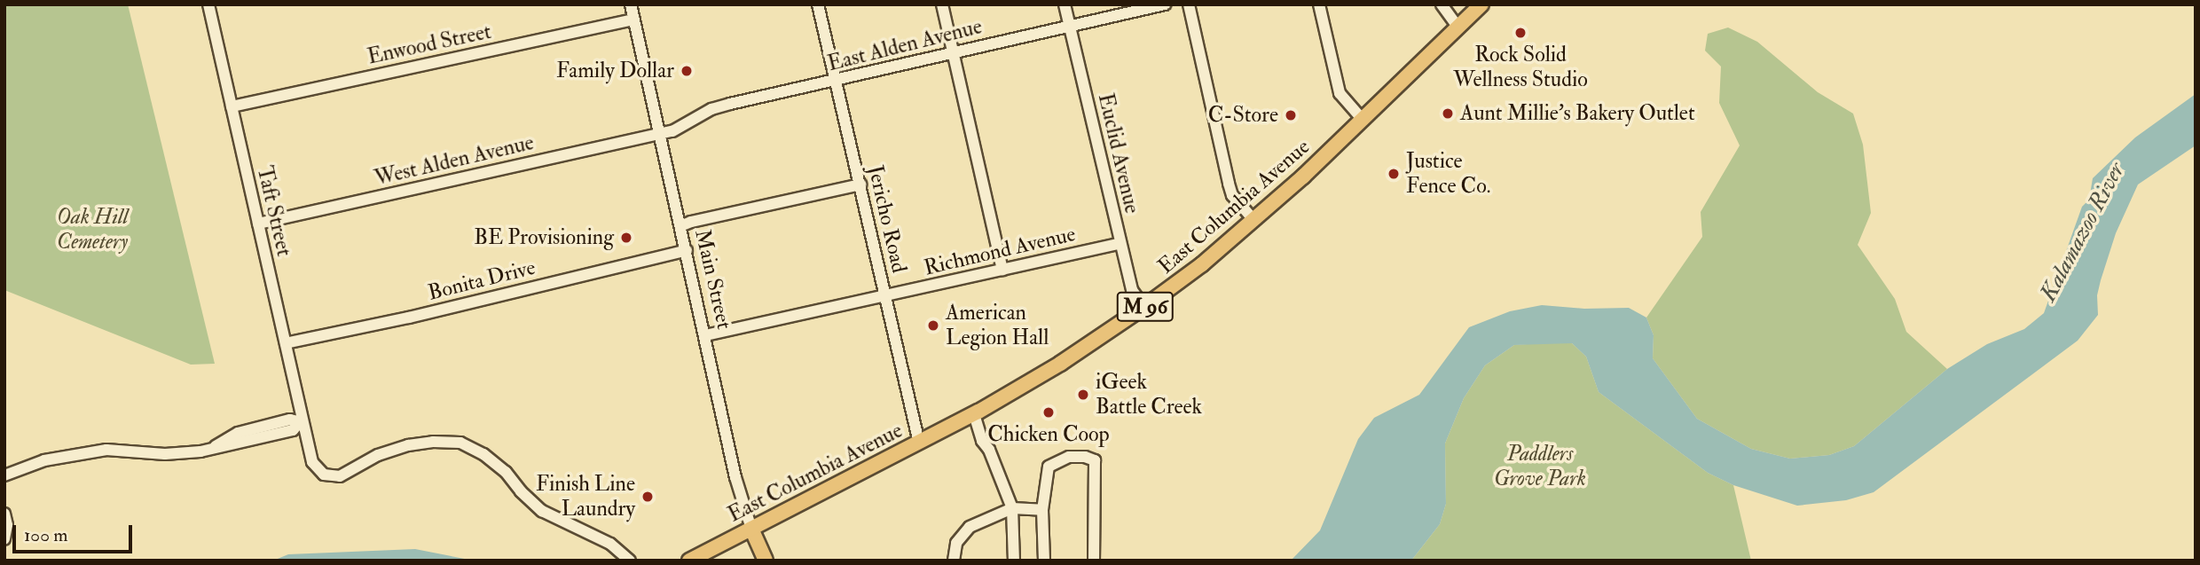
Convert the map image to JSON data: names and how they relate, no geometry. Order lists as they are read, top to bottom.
{
  "streets": {
    "main road": ["East Columbia Avenue", "Main Street", "M 96"],
    "street": [
      "Enwood Street",
      "East Alden Avenue",
      "Euclid Avenue",
      "West Alden Avenue",
      "Taft Street",
      "Jericho Road",
      "Richmond Avenue",
      "Bonita Drive"
    ]
  },
  "crossings": [
    ["Enwood Street", "Taft Street"],
    ["Enwood Street", "Main Street"],
    ["East Alden Avenue", "Euclid Avenue"],
    ["East Alden Avenue", "West Alden Avenue"],
    ["East Alden Avenue", "Jericho Road"],
    ["East Alden Avenue", "Main Street"],
    ["Euclid Avenue", "East Columbia Avenue"],
    ["Euclid Avenue", "Richmond Avenue"],
    ["West Alden Avenue", "Taft Street"],
    ["West Alden Avenue", "Main Street"],
    ["East Columbia Avenue", "Jericho Road"],
    ["East Columbia Avenue", "Main Street"],
    ["Taft Street", "Bonita Drive"],
    ["Jericho Road", "Richmond Avenue"],
    ["Richmond Avenue", "Main Street"],
    ["Main Street", "Bonita Drive"]
  ],
  "water": ["Kalamazoo River"],
  "parks": ["Oak Hill Cemetery", "Paddlers Grove Park"],
  "places": [
    "Rock Solid Wellness Studio",
    "Family Dollar",
    "Aunt Millie's Bakery Outlet",
    "C-Store",
    "Justice Fence Co.",
    "BE Provisioning",
    "American Legion Hall",
    "iGeek Battle Creek",
    "Chicken Coop",
    "Finish Line Laundry"
  ],
  "scale_bar": "100 m"
}
